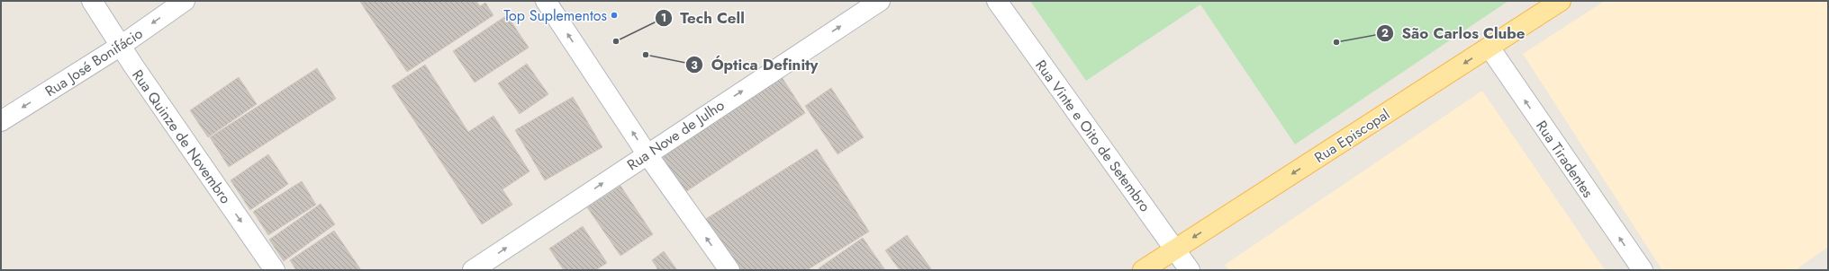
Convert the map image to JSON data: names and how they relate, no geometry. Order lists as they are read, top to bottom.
{
  "streets": {
    "main road": [
      "Rua José Bonifácio",
      "Rua Nove de Julho",
      "Rua Vinte e Oito de Setembro",
      "Rua Episcopal",
      "Rua Quinze de Novembro",
      "Rua Tiradentes"
    ]
  },
  "crossings": [
    ["Rua José Bonifácio", "Rua Quinze de Novembro"],
    ["Rua Vinte e Oito de Setembro", "Rua Episcopal"],
    ["Rua Episcopal", "Rua Tiradentes"]
  ],
  "one_way": [
    "Rua José Bonifácio",
    "Rua Nove de Julho",
    "Rua Episcopal",
    "Rua Quinze de Novembro",
    "Rua Tiradentes"
  ],
  "places": [
    "Top Suplementos",
    "Tech Cell",
    "São Carlos Clube",
    "Óptica Definity"
  ]
}
